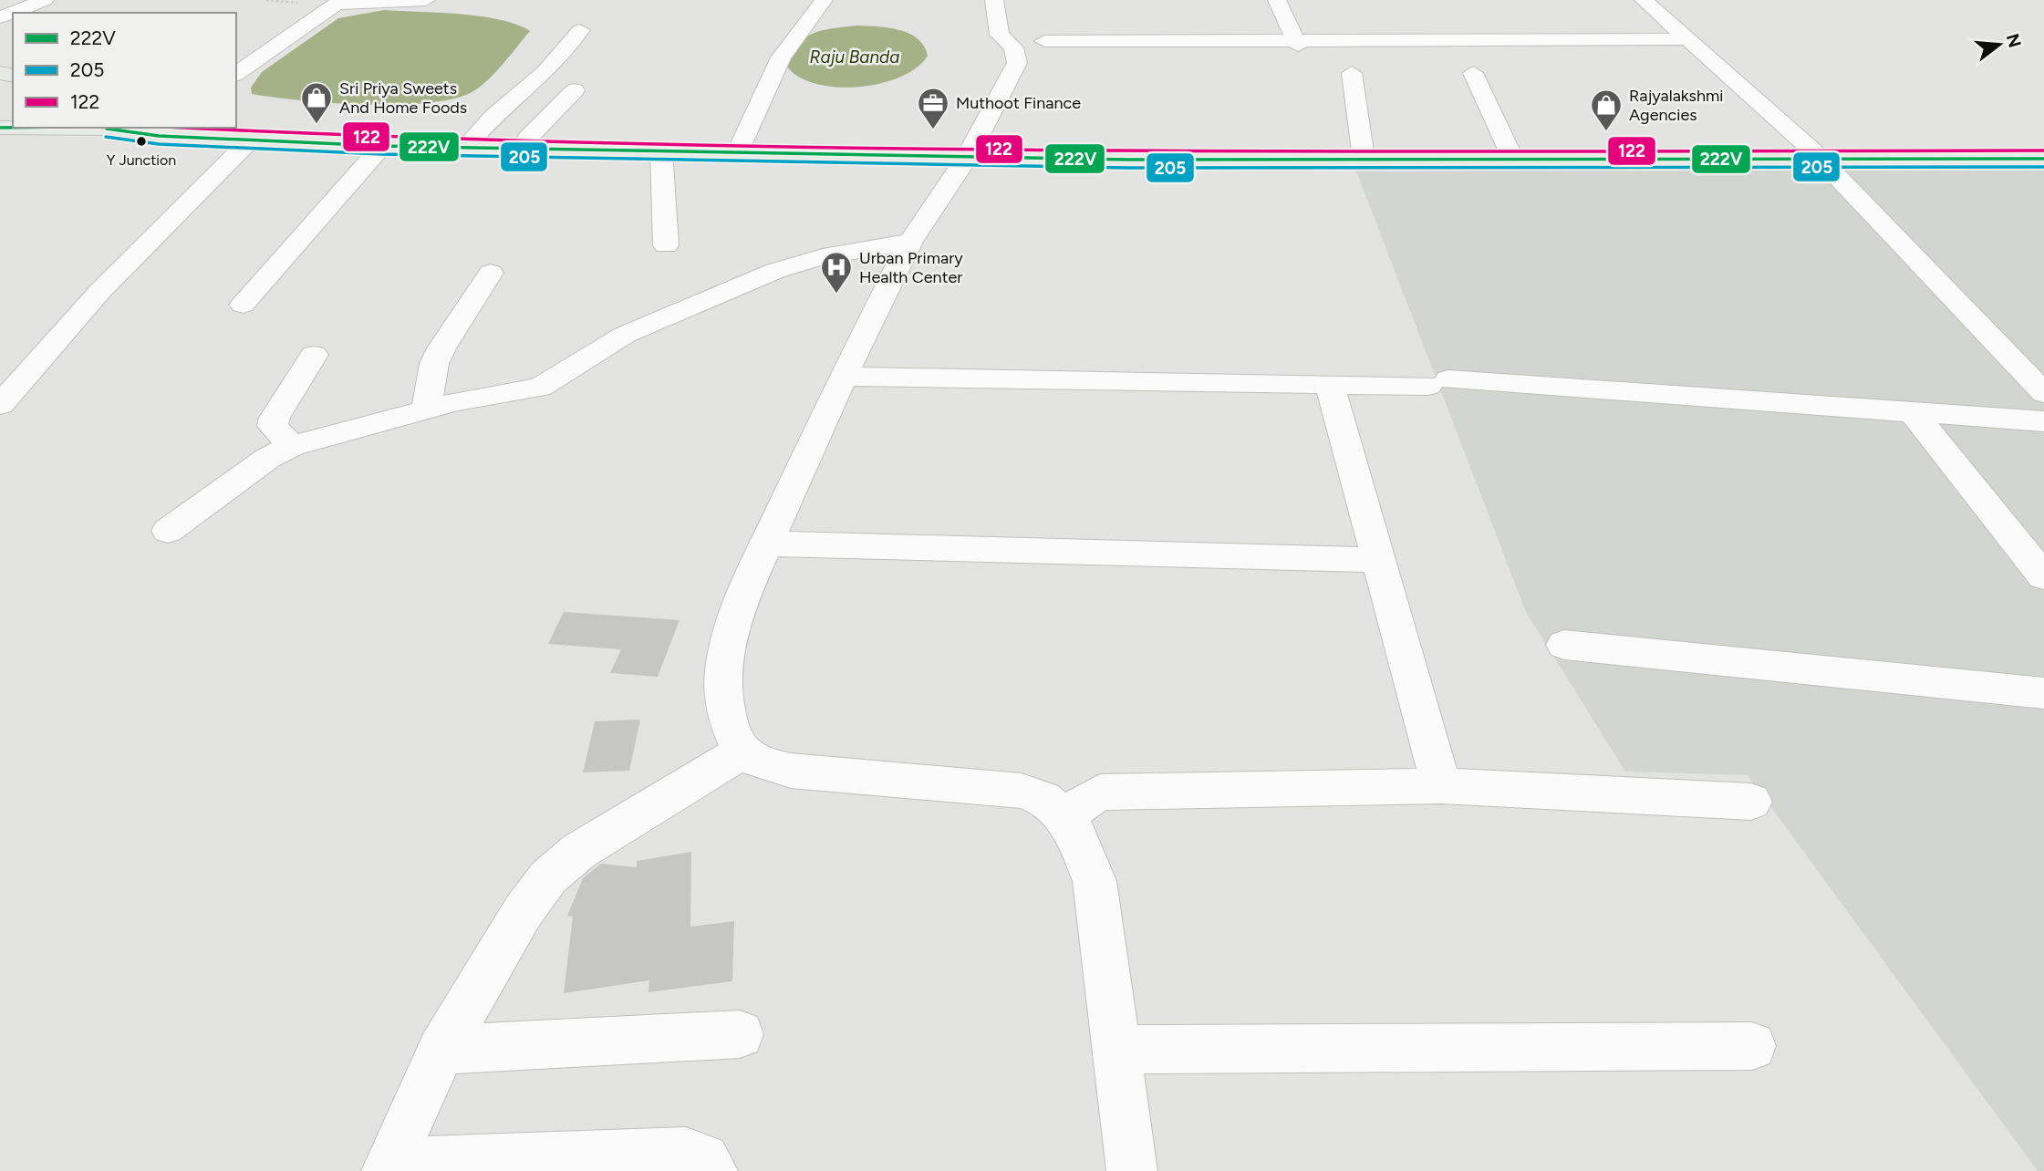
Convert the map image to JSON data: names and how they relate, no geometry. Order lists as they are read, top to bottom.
{
  "water": ["Raju Banda"],
  "places": {
    "shop": ["Sri Priya Sweets And Home Foods", "Rajyalakshmi Agencies"],
    "office": ["Muthoot Finance"],
    "other": ["Y Junction"],
    "hospital": ["Urban Primary Health Center"]
  },
  "lines": ["transit line 222V", "transit line 122", "transit line 205"],
  "legend": ["222V", "205", "122"],
  "north": "right"
}
